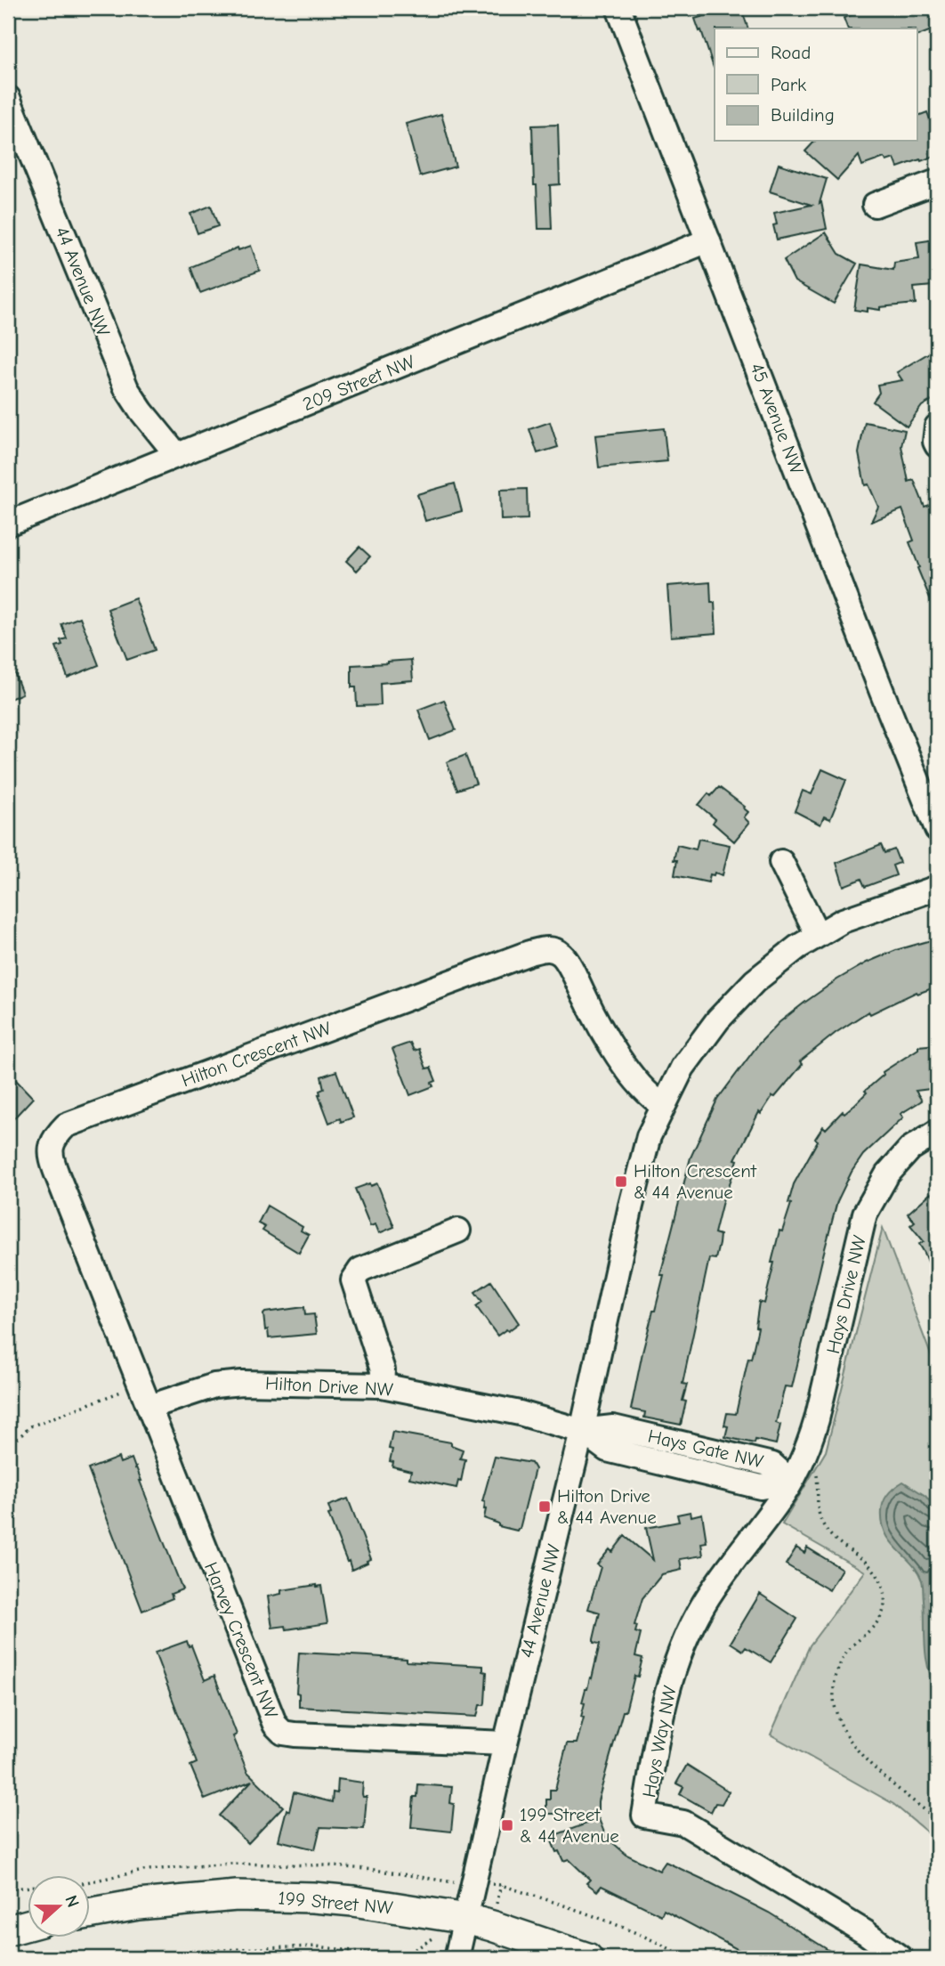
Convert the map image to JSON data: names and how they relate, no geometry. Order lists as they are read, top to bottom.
{
  "streets": {
    "main road": ["199 Street NW"],
    "street": [
      "44 Avenue NW",
      "209 Street NW",
      "45 Avenue NW",
      "Hilton Crescent NW",
      "Hays Drive NW",
      "Hilton Drive NW",
      "Hays Gate NW",
      "Harvey Crescent NW",
      "Hays Way NW"
    ]
  },
  "crossings": [
    ["44 Avenue NW", "209 Street NW"],
    ["44 Avenue NW", "Hilton Crescent NW"],
    ["44 Avenue NW", "Hilton Drive NW"],
    ["44 Avenue NW", "Hays Gate NW"],
    ["44 Avenue NW", "Harvey Crescent NW"],
    ["44 Avenue NW", "199 Street NW"],
    ["209 Street NW", "45 Avenue NW"],
    ["Hilton Crescent NW", "Hilton Drive NW"],
    ["Hilton Crescent NW", "Harvey Crescent NW"],
    ["Hays Drive NW", "Hays Gate NW"],
    ["Hays Drive NW", "Hays Way NW"],
    ["Hilton Drive NW", "Hays Gate NW"],
    ["Hilton Drive NW", "Harvey Crescent NW"],
    ["Hays Gate NW", "Hays Way NW"]
  ],
  "places": {
    "transit": ["Hilton Crescent & 44 Avenue", "Hilton Drive & 44 Avenue", "199 Street & 44 Avenue"]
  },
  "legend": ["Road", "Park", "Building"],
  "north": "right"
}
